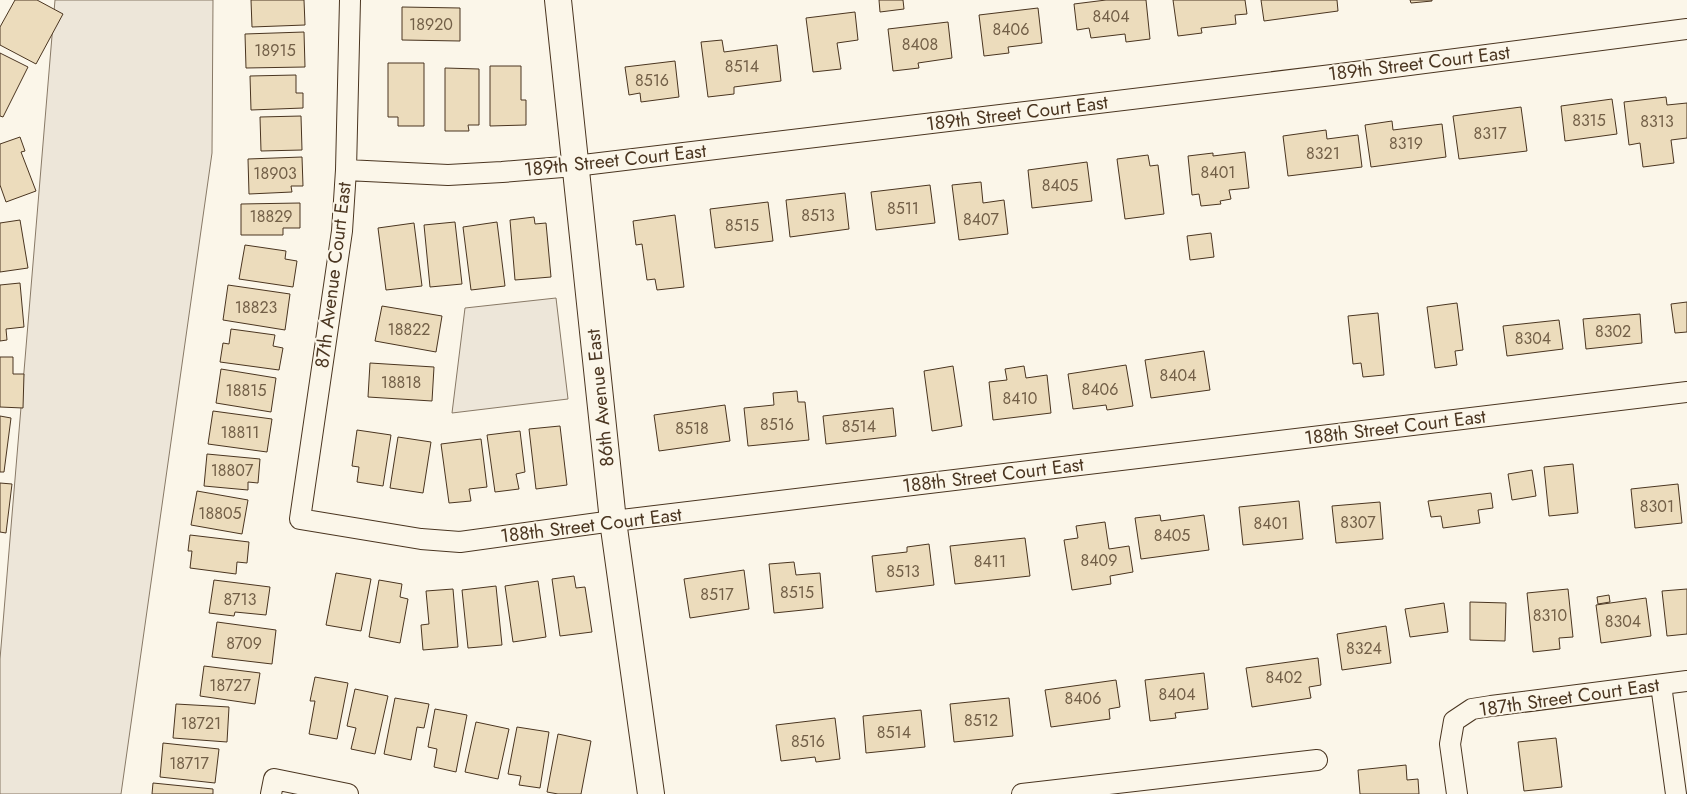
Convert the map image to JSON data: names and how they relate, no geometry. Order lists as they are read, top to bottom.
{
  "streets": {
    "street": [
      "189th Street Court East",
      "87th Avenue Court East",
      "86th Avenue East",
      "188th Street Court East",
      "187th Street Court East"
    ]
  },
  "crossings": [
    ["189th Street Court East", "87th Avenue Court East"],
    ["189th Street Court East", "86th Avenue East"],
    ["87th Avenue Court East", "188th Street Court East"],
    ["86th Avenue East", "188th Street Court East"]
  ],
  "house_numbers": [
    "8404",
    "18920",
    "8406",
    "8408",
    "18915",
    "8514",
    "8516",
    "8315",
    "8313",
    "8317",
    "8319",
    "8321",
    "8401",
    "18903",
    "8405",
    "8511",
    "8513",
    "18829",
    "8407",
    "8515",
    "18823",
    "18822",
    "8302",
    "8304",
    "8404",
    "18818",
    "8406",
    "18815",
    "8410",
    "8516",
    "8514",
    "8518",
    "18811",
    "18807",
    "8301",
    "18805",
    "8307",
    "8401",
    "8405",
    "8409",
    "8411",
    "8513",
    "8515",
    "8517",
    "8713",
    "8310",
    "8304",
    "8709",
    "8324",
    "8402",
    "18727",
    "8404",
    "8406",
    "8512",
    "18721",
    "8514",
    "8516",
    "18717"
  ]
}
